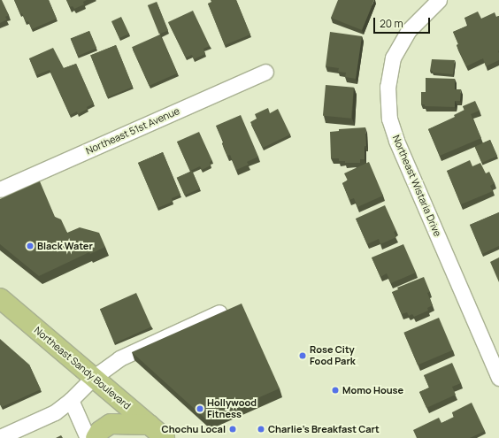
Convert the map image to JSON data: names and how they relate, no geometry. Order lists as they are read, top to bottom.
{
  "streets": {
    "main road": ["Northeast Sandy Boulevard"],
    "street": ["Northeast 51st Avenue", "Northeast Wistaria Drive"]
  },
  "places": [
    "Black Water",
    "Rose City Food Park",
    "Momo House",
    "Hollywood Fitness",
    "Chochu Local",
    "Charlie's Breakfast Cart"
  ],
  "scale_bar": "20 m"
}
